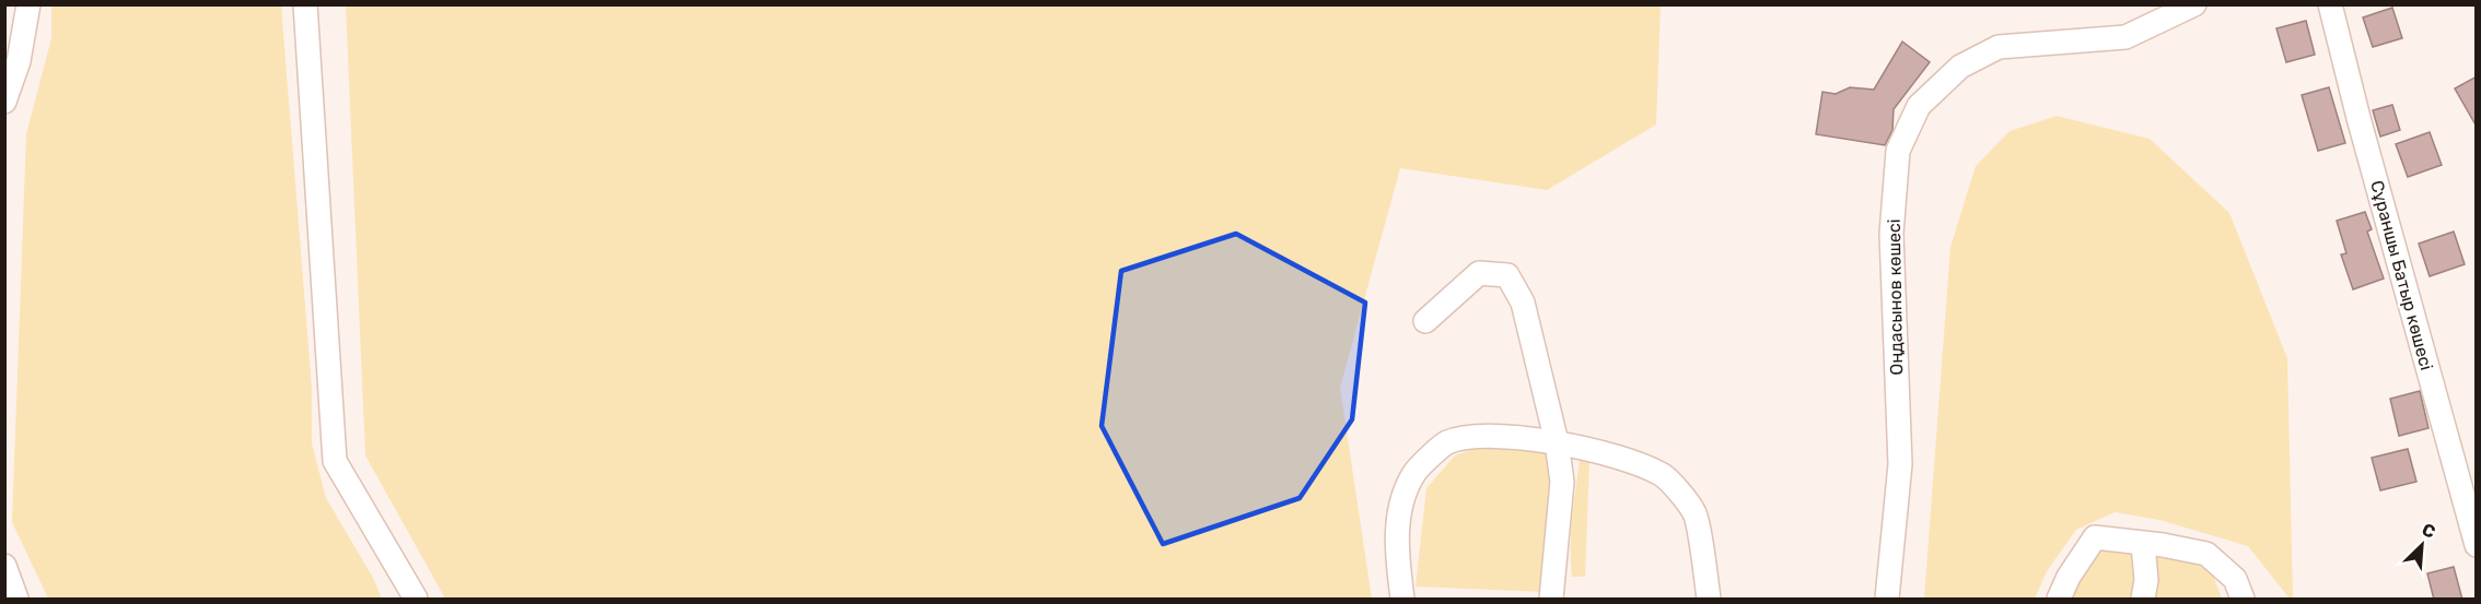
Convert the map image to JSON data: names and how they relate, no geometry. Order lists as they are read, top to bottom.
{
  "streets": {
    "street": ["Сұраншы Батыр көшесі", "Оңдасынов көшесі"]
  },
  "north": "top right"
}
